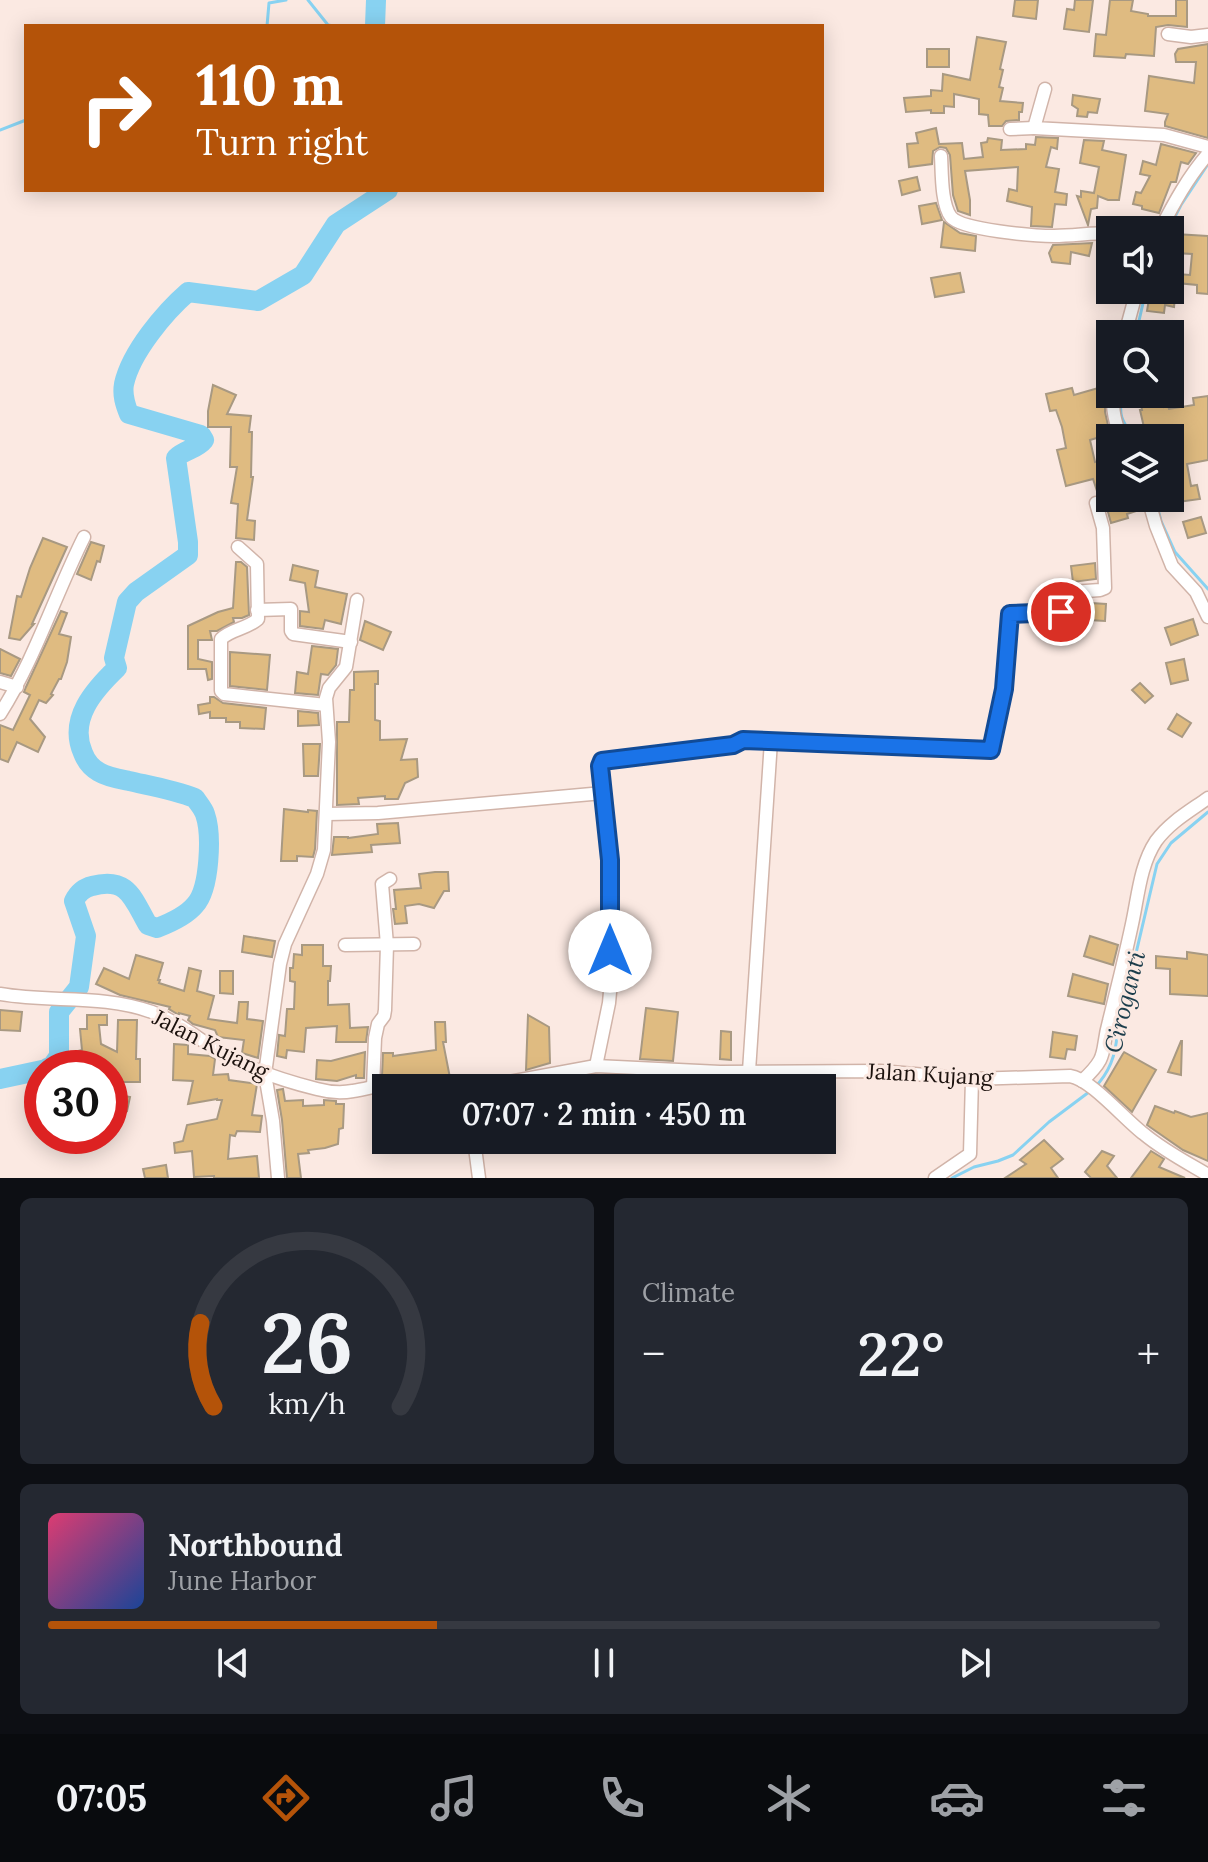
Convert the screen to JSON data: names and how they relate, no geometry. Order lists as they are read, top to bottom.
{
  "streets": {
    "street": ["Jalan Kujang"]
  },
  "water": ["Ciroganti"],
  "page": {
    "turn": ["110 m", "Turn right"],
    "limit": "30",
    "trip": "07:07 · 2 min · 450 m",
    "tile": "Climate",
    "heat": ["−", "22°", "+"],
    "song": ["Northbound", "June Harbor"],
    "tabs": "07:05",
    "gauge": ["26", "km/h"]
  }
}
